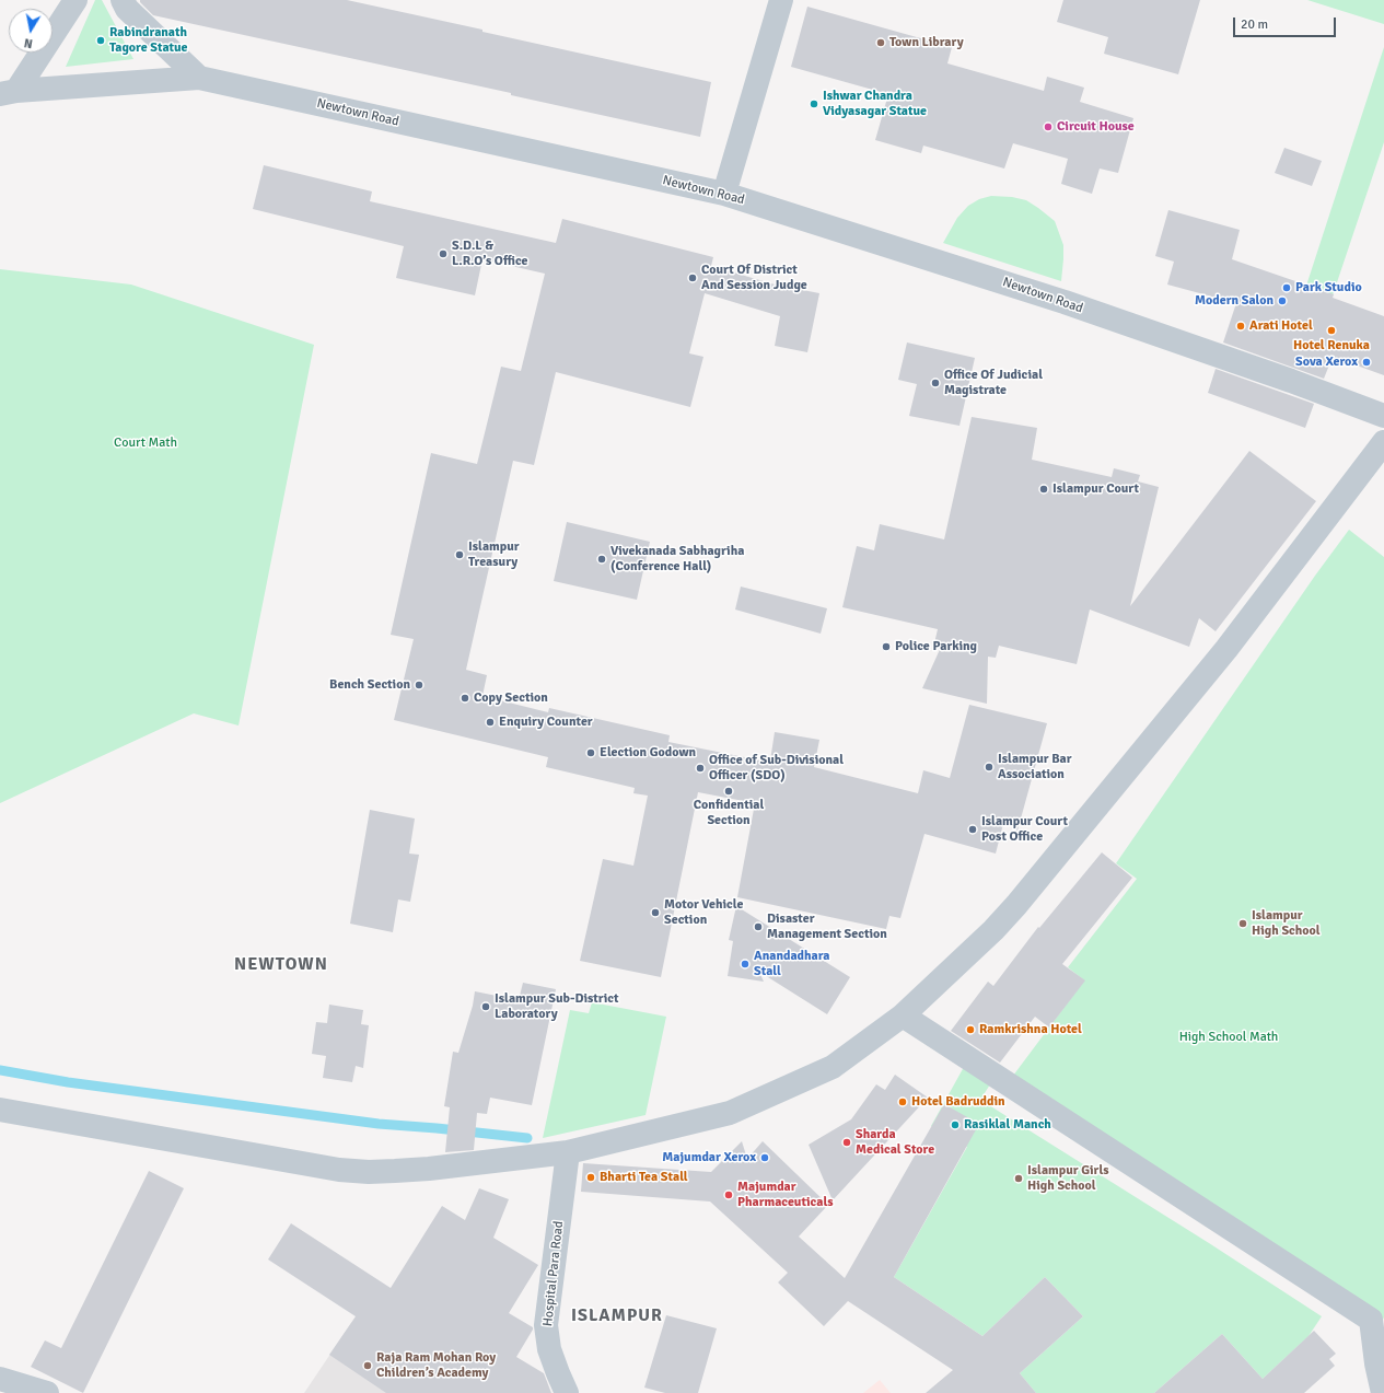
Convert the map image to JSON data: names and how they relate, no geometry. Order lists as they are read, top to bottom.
{
  "streets": {
    "street": ["Newtown Road", "Hospital Para Road"]
  },
  "districts": ["NEWTOWN", "ISLAMPUR"],
  "parks": ["Court Math", "High School Math"],
  "places": [
    "Rabindranath Tagore Statue",
    "Town Library",
    "Ishwar Chandra Vidyasagar Statue",
    "Circuit House",
    "S.D.L & L.R.O’s Office",
    "Court Of District And Session Judge",
    "Park Studio",
    "Modern Salon",
    "Arati Hotel",
    "Hotel Renuka",
    "Sova Xerox",
    "Office Of Judicial Magistrate",
    "Islampur Court",
    "Islampur Treasury",
    "Vivekanada Sabhagriha (Conference Hall)",
    "Police Parking",
    "Bench Section",
    "Copy Section",
    "Enquiry Counter",
    "Election Godown",
    "Islampur Bar Association",
    "Office of Sub-Divisional Officer (SDO)",
    "Confidential Section",
    "Islampur Court Post Office",
    "Motor Vehicle Section",
    "Islampur High School",
    "Disaster Management Section",
    "Anandadhara Stall",
    "Islampur Sub-District Laboratory",
    "Ramkrishna Hotel",
    "Hotel Badruddin",
    "Rasiklal Manch",
    "Sharda Medical Store",
    "Majumdar Xerox",
    "Bharti Tea Stall",
    "Islampur Girls High School",
    "Majumdar Pharmaceuticals",
    "Raja Ram Mohan Roy Children’s Academy"
  ],
  "scale_bar": "20 m",
  "north": "bottom"
}
